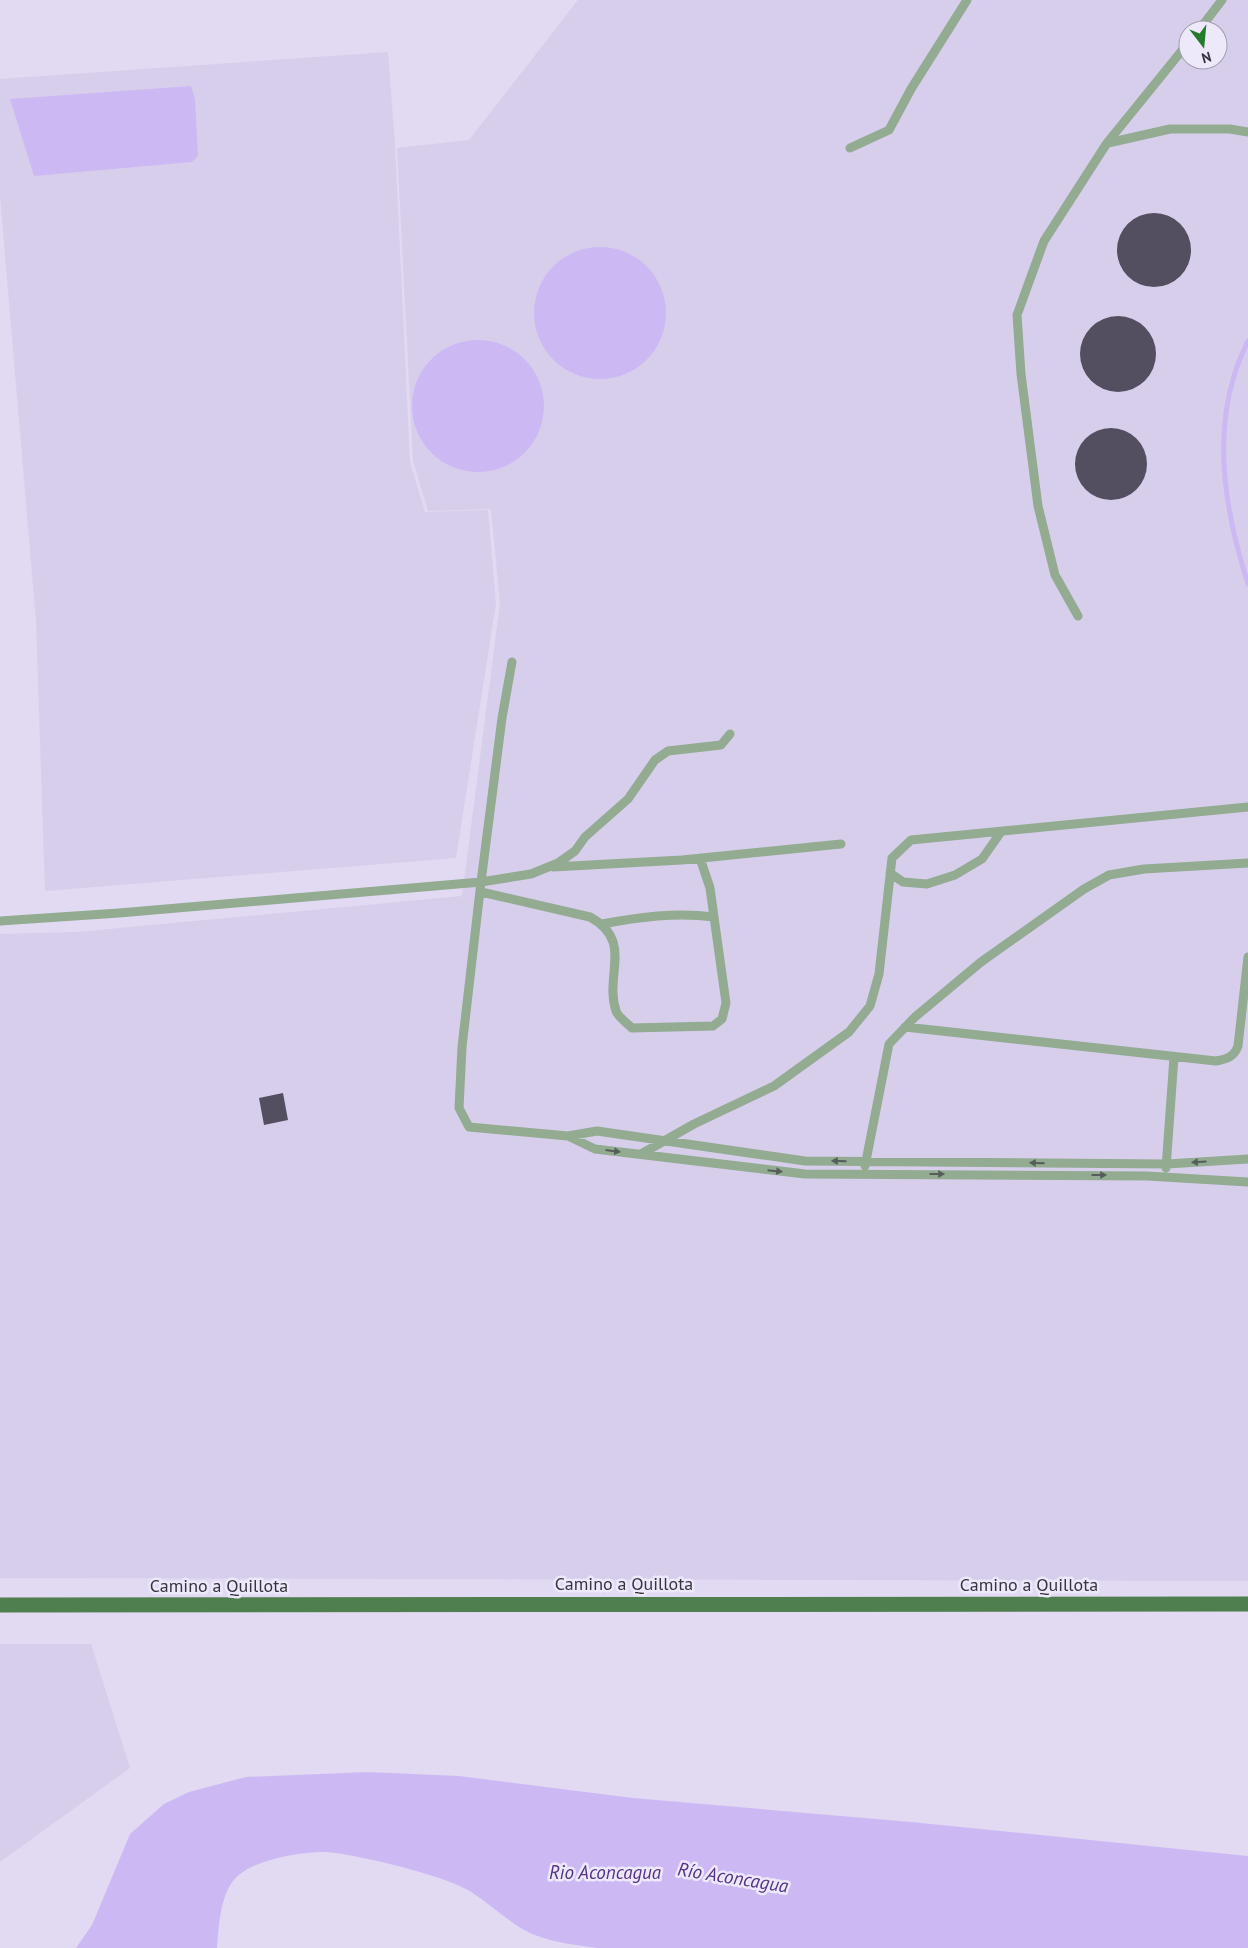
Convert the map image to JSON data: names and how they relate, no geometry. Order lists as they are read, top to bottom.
{
  "streets": {
    "main road": ["Camino a Quillota"]
  },
  "water": ["Rio Aconcagua", "Río Aconcagua"],
  "north": "bottom"
}
